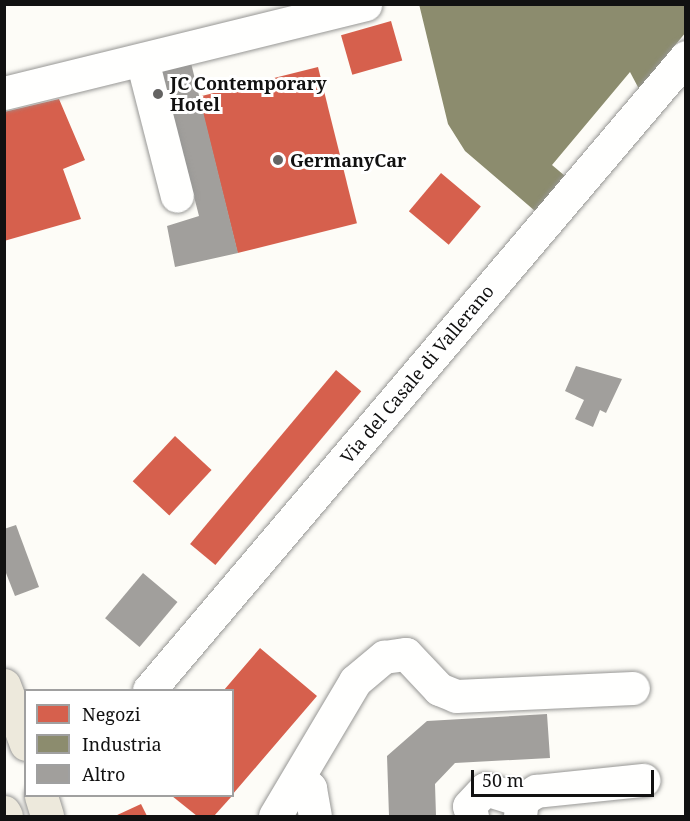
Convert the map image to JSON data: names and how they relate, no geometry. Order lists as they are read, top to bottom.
{
  "streets": {
    "street": ["Via del Casale di Vallerano"]
  },
  "places": ["JC Contemporary Hotel", "GermanyCar"],
  "legend": ["Negozi", "Industria", "Altro"],
  "scale_bar": "50 m"
}
